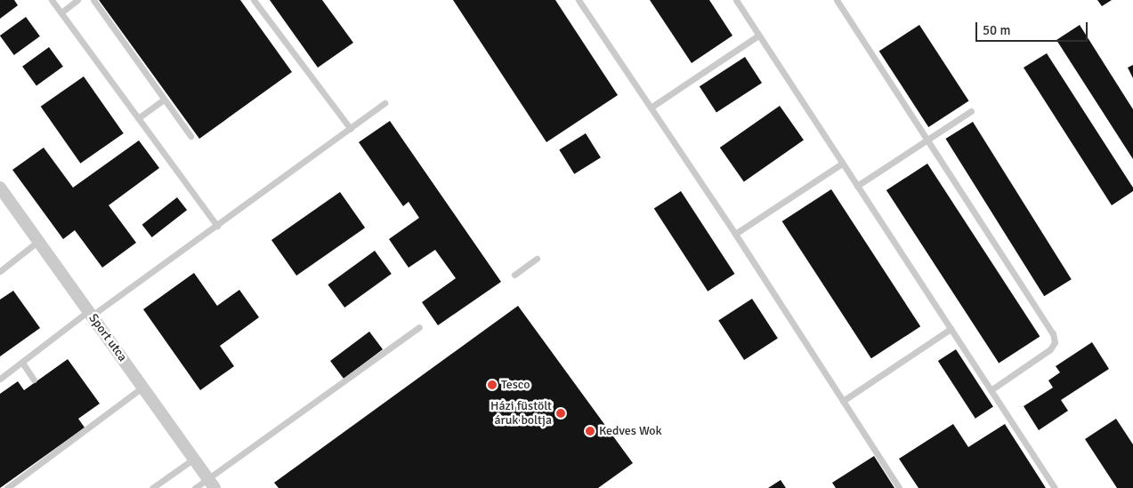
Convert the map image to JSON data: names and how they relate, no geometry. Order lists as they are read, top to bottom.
{
  "streets": {
    "street": ["Sport utca"]
  },
  "places": ["Tesco", "Házi füstölt áruk boltja", "Kedves Wok"],
  "scale_bar": "50 m"
}
